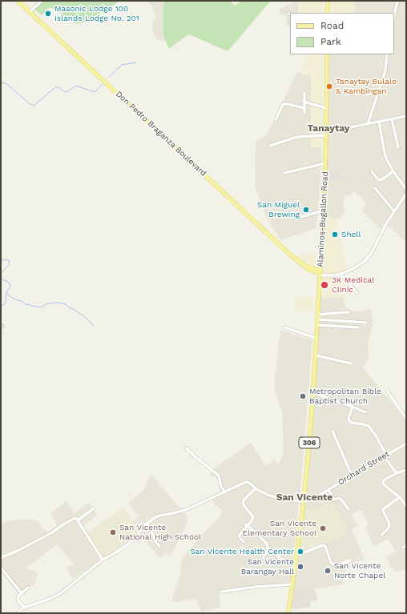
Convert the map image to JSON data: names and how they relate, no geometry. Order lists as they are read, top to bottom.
{
  "streets": {
    "main road": ["Don Pedro Braganza Boulevard", "Alaminos-Bugallon Road", "306"],
    "street": ["Orchard Street"]
  },
  "crossings": [
    ["Don Pedro Braganza Boulevard", "Alaminos-Bugallon Road"],
    ["Alaminos-Bugallon Road", "Orchard Street"]
  ],
  "districts": ["Tanaytay", "San Vicente"],
  "places": [
    "Masonic Lodge 100 Islands Lodge No. 201",
    "Tanaytay Bulalo & Kambingan",
    "San Miguel Brewing",
    "Shell",
    "3K Medical Clinic",
    "Metropolitan Bible Baptist Church",
    "San Vicente Elementary School",
    "San Vicente National High School",
    "San Vicente Health Center",
    "San Vicente Barangay Hall",
    "San Vicente Norte Chapel"
  ],
  "legend": ["Road", "Park"]
}
